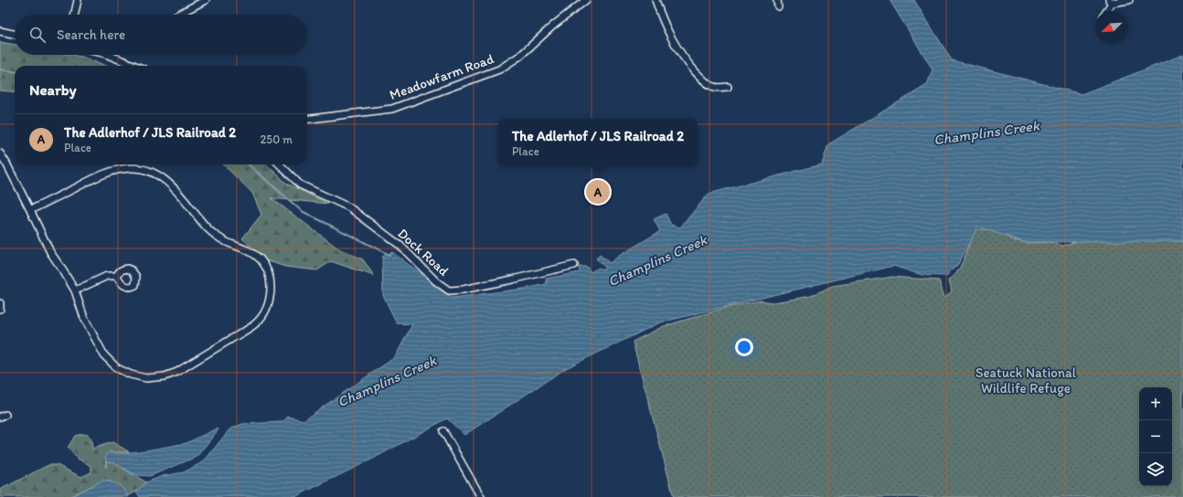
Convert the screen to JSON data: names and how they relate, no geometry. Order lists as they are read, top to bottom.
{
  "streets": {
    "street": ["Meadowfarm Road", "Dock Road"]
  },
  "water": ["Champlins Creek"],
  "parks": ["Seatuck National Wildlife Refuge"],
  "north": "bottom left",
  "page": {
    "search": "Search here",
    "heading": "Nearby",
    "list": [
      {
        "mark": "A",
        "name": "The Adlerhof / JLS Railroad 2",
        "note": "Place",
        "value": "250 m"
      }
    ],
    "popup": ["The Adlerhof / JLS Railroad 2", "Place"],
    "pins": "A",
    "map_buttons": ["+", "−"]
  }
}
